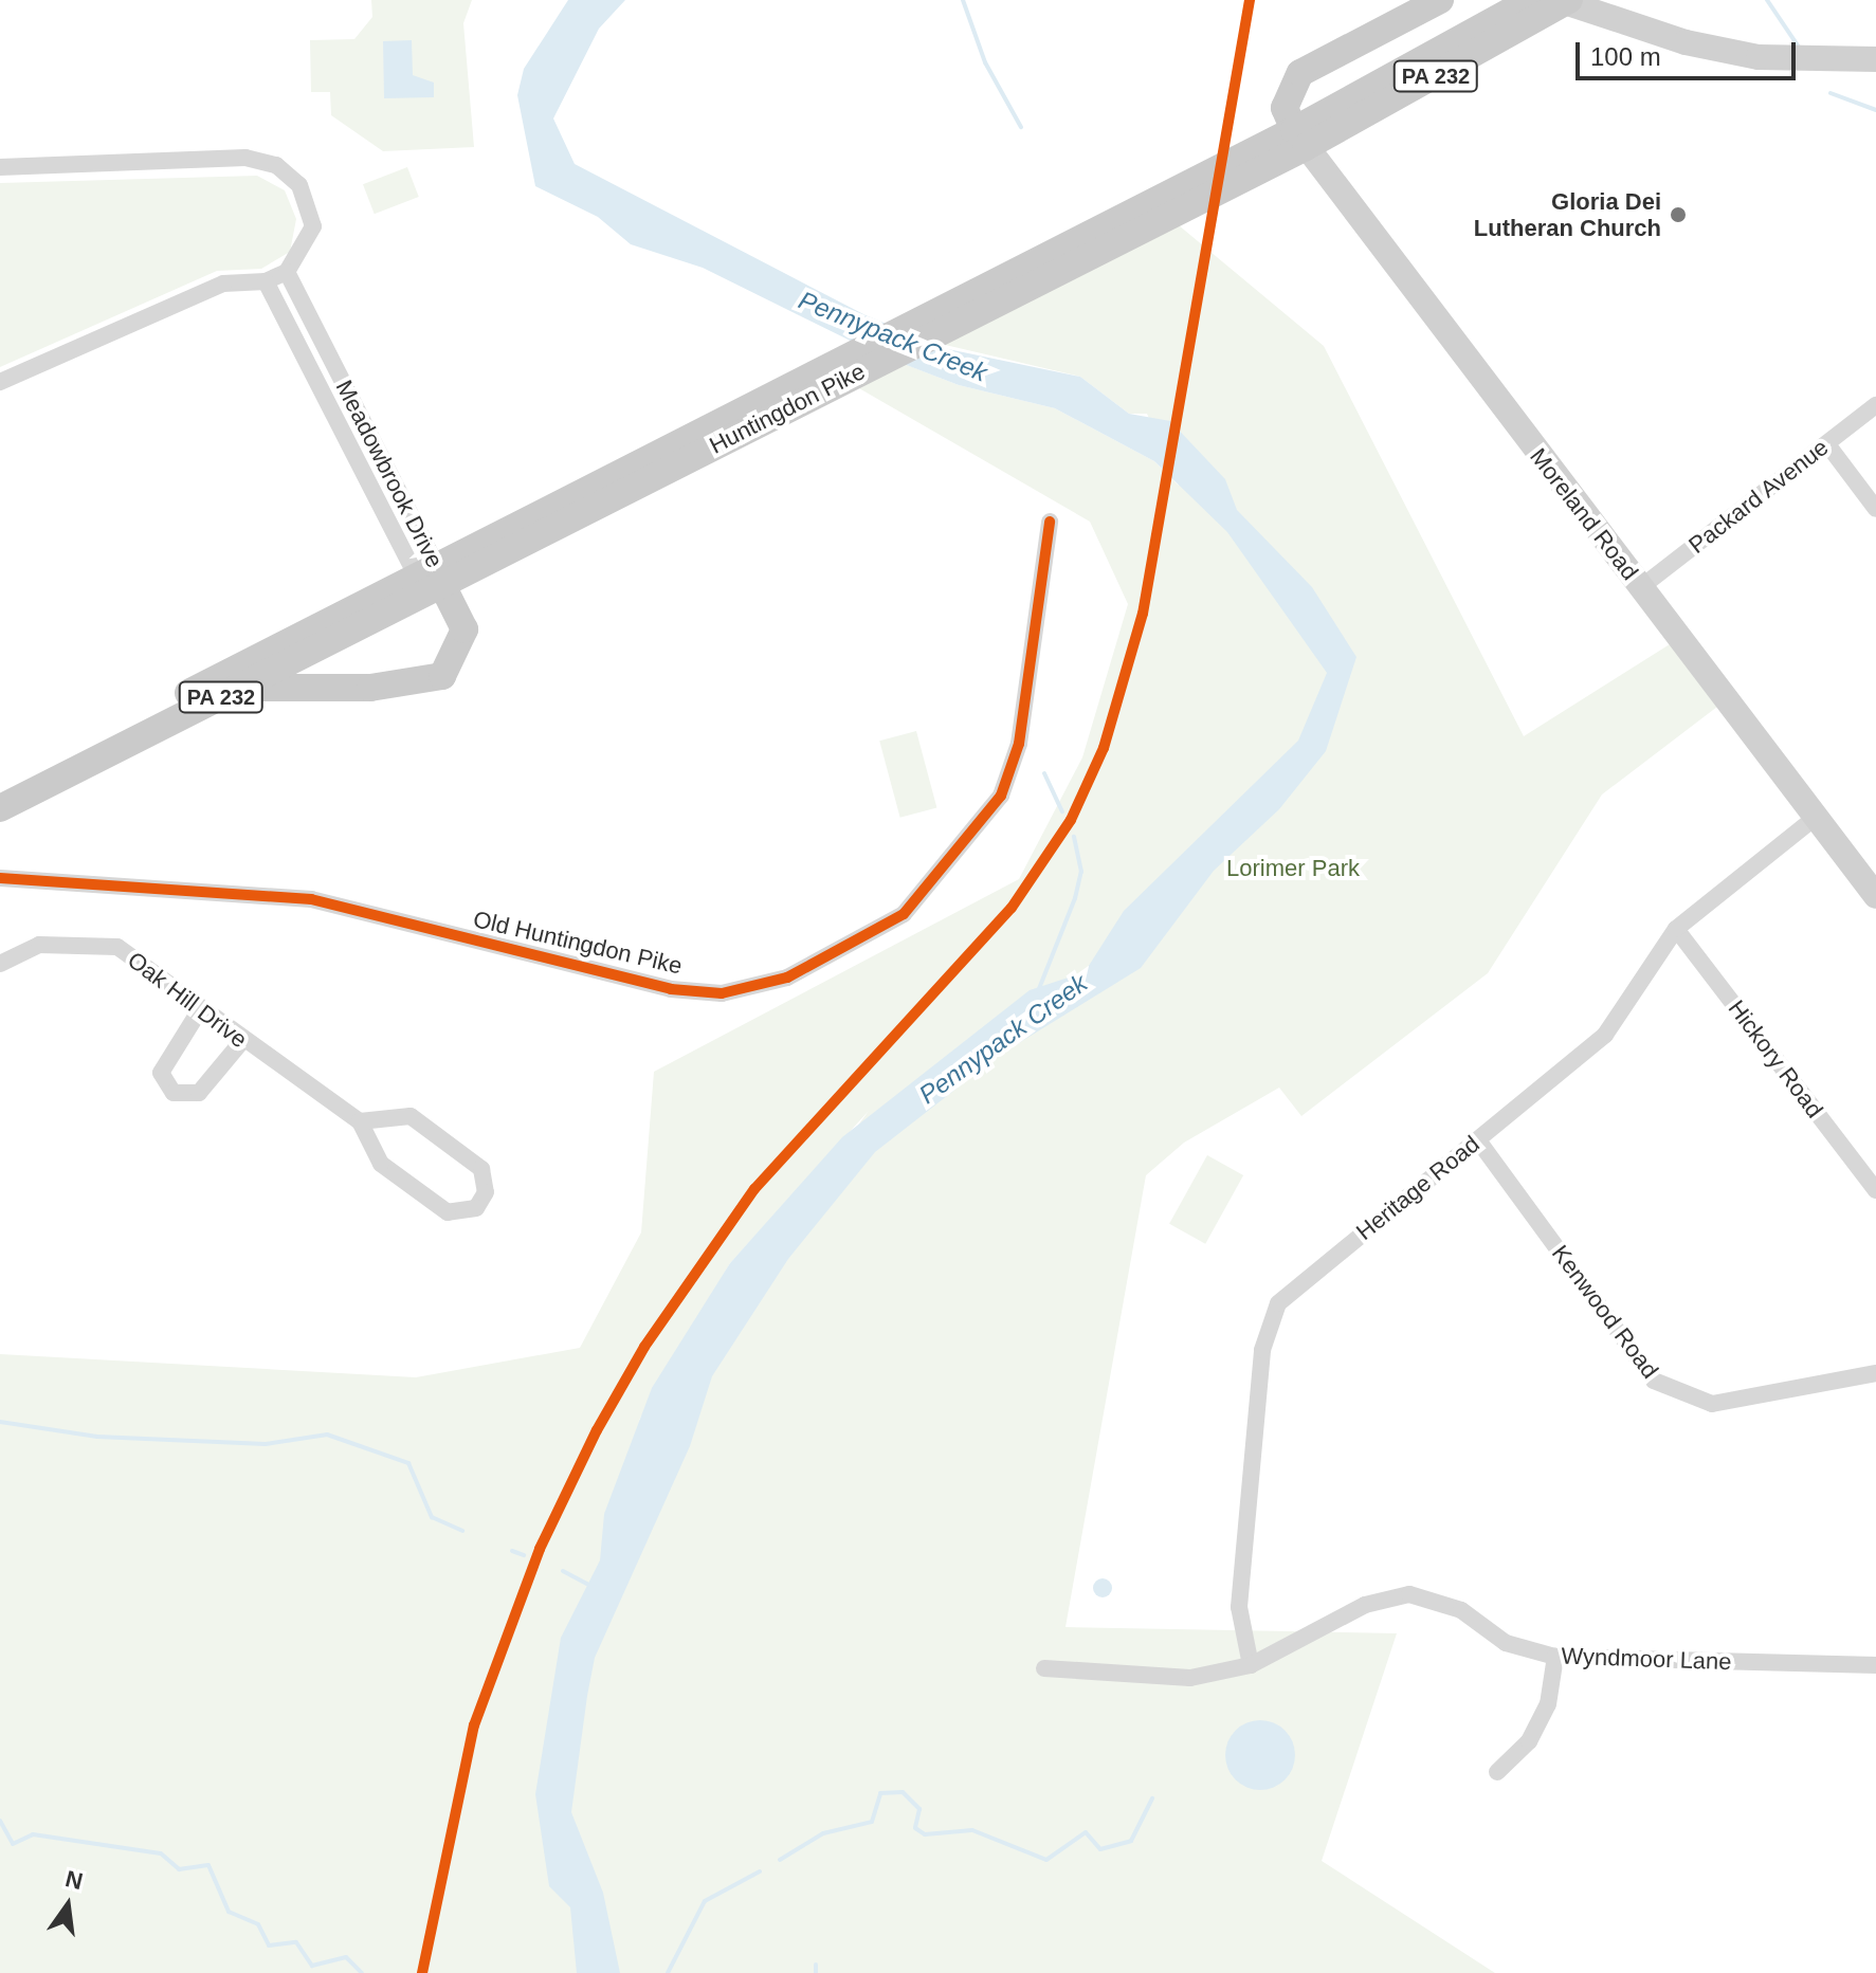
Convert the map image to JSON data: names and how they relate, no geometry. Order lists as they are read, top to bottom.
{
  "streets": {
    "main road": ["PA 232", "Huntingdon Pike"],
    "street": [
      "Meadowbrook Drive",
      "Packard Avenue",
      "Moreland Road",
      "Old Huntingdon Pike",
      "Oak Hill Drive",
      "Hickory Road",
      "Heritage Road",
      "Kenwood Road",
      "Wyndmoor Lane"
    ]
  },
  "crossings": [
    ["Huntingdon Pike", "Meadowbrook Drive"],
    ["Huntingdon Pike", "Moreland Road"],
    ["Packard Avenue", "Moreland Road"],
    ["Moreland Road", "Heritage Road"],
    ["Hickory Road", "Heritage Road"],
    ["Heritage Road", "Kenwood Road"],
    ["Heritage Road", "Wyndmoor Lane"]
  ],
  "water": ["Pennypack Creek"],
  "parks": ["Lorimer Park"],
  "places": ["Gloria Dei Lutheran Church"],
  "scale_bar": "100 m",
  "north": "top"
}
